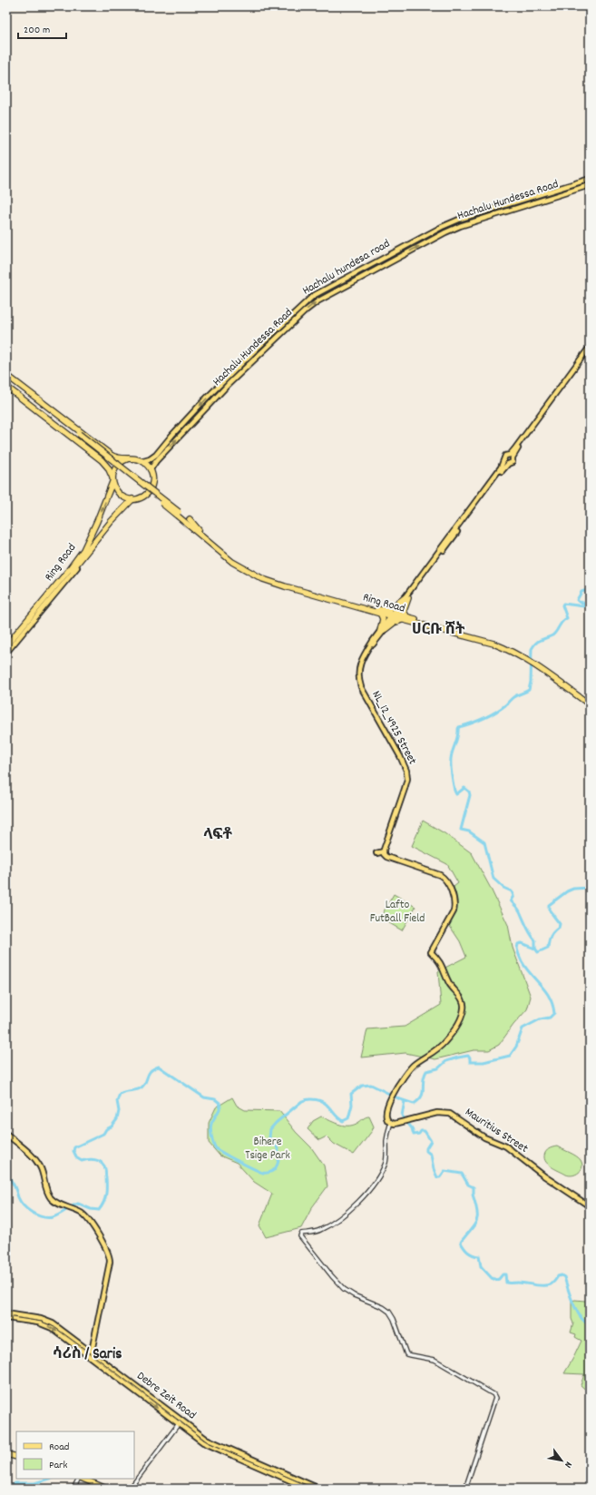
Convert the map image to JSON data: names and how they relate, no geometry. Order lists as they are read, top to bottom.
{
  "streets": {
    "highway": ["Ring Road"],
    "main road": [
      "Hachalu Hundessa Road",
      "Hachalu hundesa road",
      "NL_12_4925 Street",
      "Mauritius Street",
      "Debre Zeit Road"
    ]
  },
  "crossings": [
    ["Hachalu Hundessa Road", "Hachalu hundesa road"],
    ["Hachalu Hundessa Road", "Ring Road"],
    ["Hachalu hundesa road", "Ring Road"],
    ["Ring Road", "NL_12_4925 Street"]
  ],
  "one_way": ["Hachalu Hundessa Road"],
  "districts": ["ሀርቡ ሸት", "ላፍቶ", "ሳሪስ / Saris"],
  "parks": ["Lafto FutBall Field", "Bihere Tsige Park"],
  "legend": ["Road", "Park"],
  "scale_bar": "200 m",
  "north": "bottom right"
}
